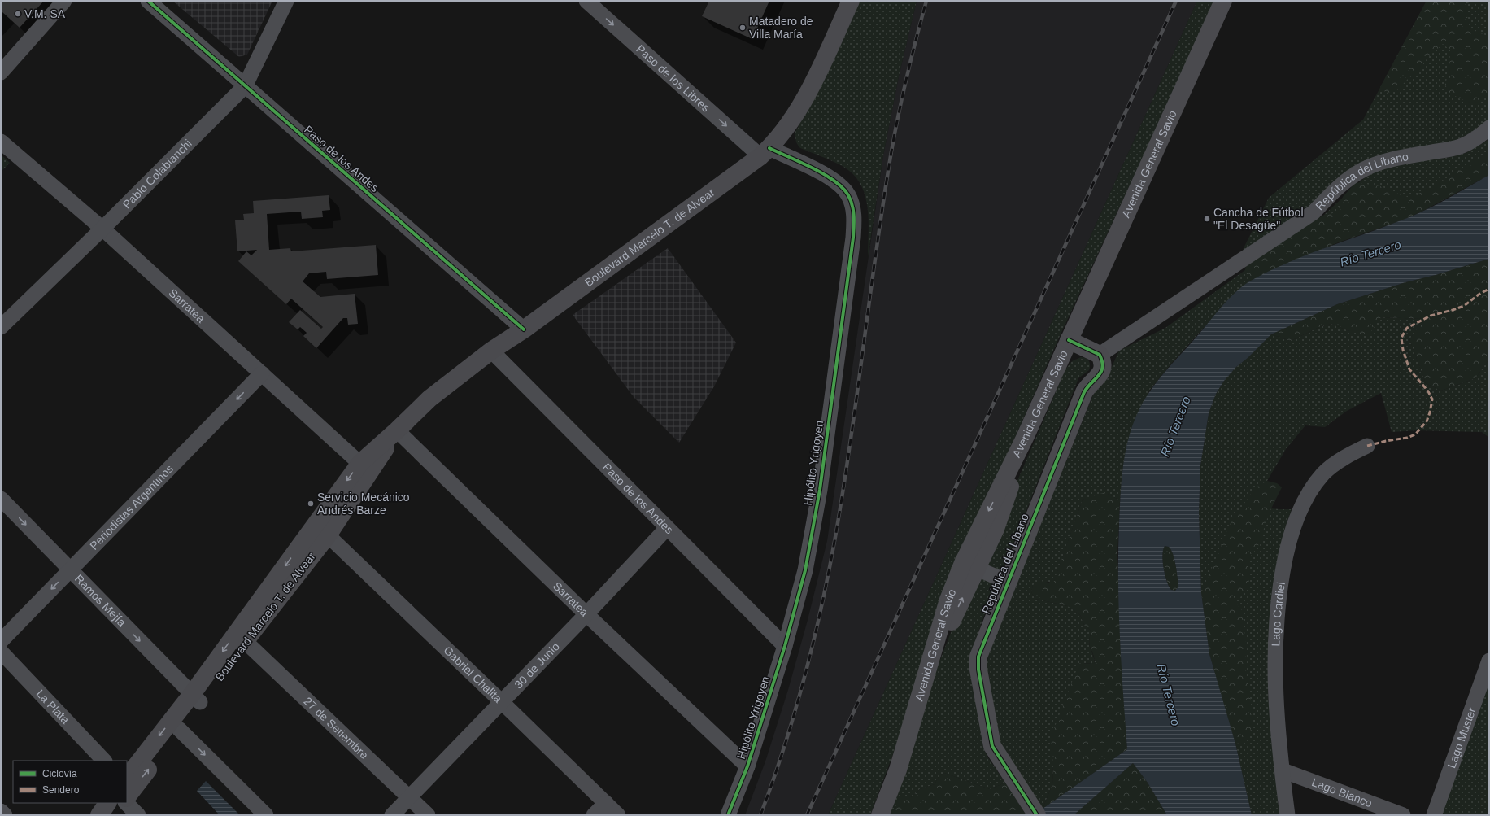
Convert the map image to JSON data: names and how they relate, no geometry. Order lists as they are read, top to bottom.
{
  "streets": {
    "main road": ["Avenida General Savio", "República del Líbano", "Boulevard Marcelo T. de Alvear"],
    "street": [
      "Paso de los Libres",
      "Paso de los Andes",
      "Pablo Colabianchi",
      "Sarratea",
      "Hipólito Yrigoyen",
      "Periodistas Argentinos",
      "Ramos Mejía",
      "Lago Cardiel",
      "30 de Junio",
      "Gabriel Chalita",
      "La Plata",
      "27 de Setiembre",
      "Lago Muster",
      "Lago Blanco"
    ]
  },
  "crossings": [
    ["Paso de los Libres", "Boulevard Marcelo T. de Alvear"],
    ["Paso de los Libres", "Hipólito Yrigoyen"],
    ["Paso de los Andes", "Pablo Colabianchi"],
    ["Paso de los Andes", "Boulevard Marcelo T. de Alvear"],
    ["Paso de los Andes", "Hipólito Yrigoyen"],
    ["Paso de los Andes", "30 de Junio"],
    ["Pablo Colabianchi", "Sarratea"],
    ["Boulevard Marcelo T. de Alvear", "Sarratea"],
    ["Boulevard Marcelo T. de Alvear", "Hipólito Yrigoyen"],
    ["Boulevard Marcelo T. de Alvear", "Ramos Mejía"],
    ["Boulevard Marcelo T. de Alvear", "Gabriel Chalita"],
    ["Boulevard Marcelo T. de Alvear", "27 de Setiembre"],
    ["Sarratea", "Hipólito Yrigoyen"],
    ["Sarratea", "Periodistas Argentinos"],
    ["Sarratea", "30 de Junio"],
    ["Periodistas Argentinos", "Ramos Mejía"],
    ["Lago Cardiel", "Lago Blanco"],
    ["30 de Junio", "Gabriel Chalita"],
    ["30 de Junio", "27 de Setiembre"]
  ],
  "one_way": ["Paso de los Libres", "Periodistas Argentinos", "Ramos Mejía"],
  "water": ["Río Tercero"],
  "places": [
    "V.M. SA",
    "Matadero de Villa María",
    "Cancha de Fútbol \"El Desagüe\"",
    "Servicio Mecánico Andrés Barze"
  ],
  "legend": ["Ciclovía", "Sendero"]
}
